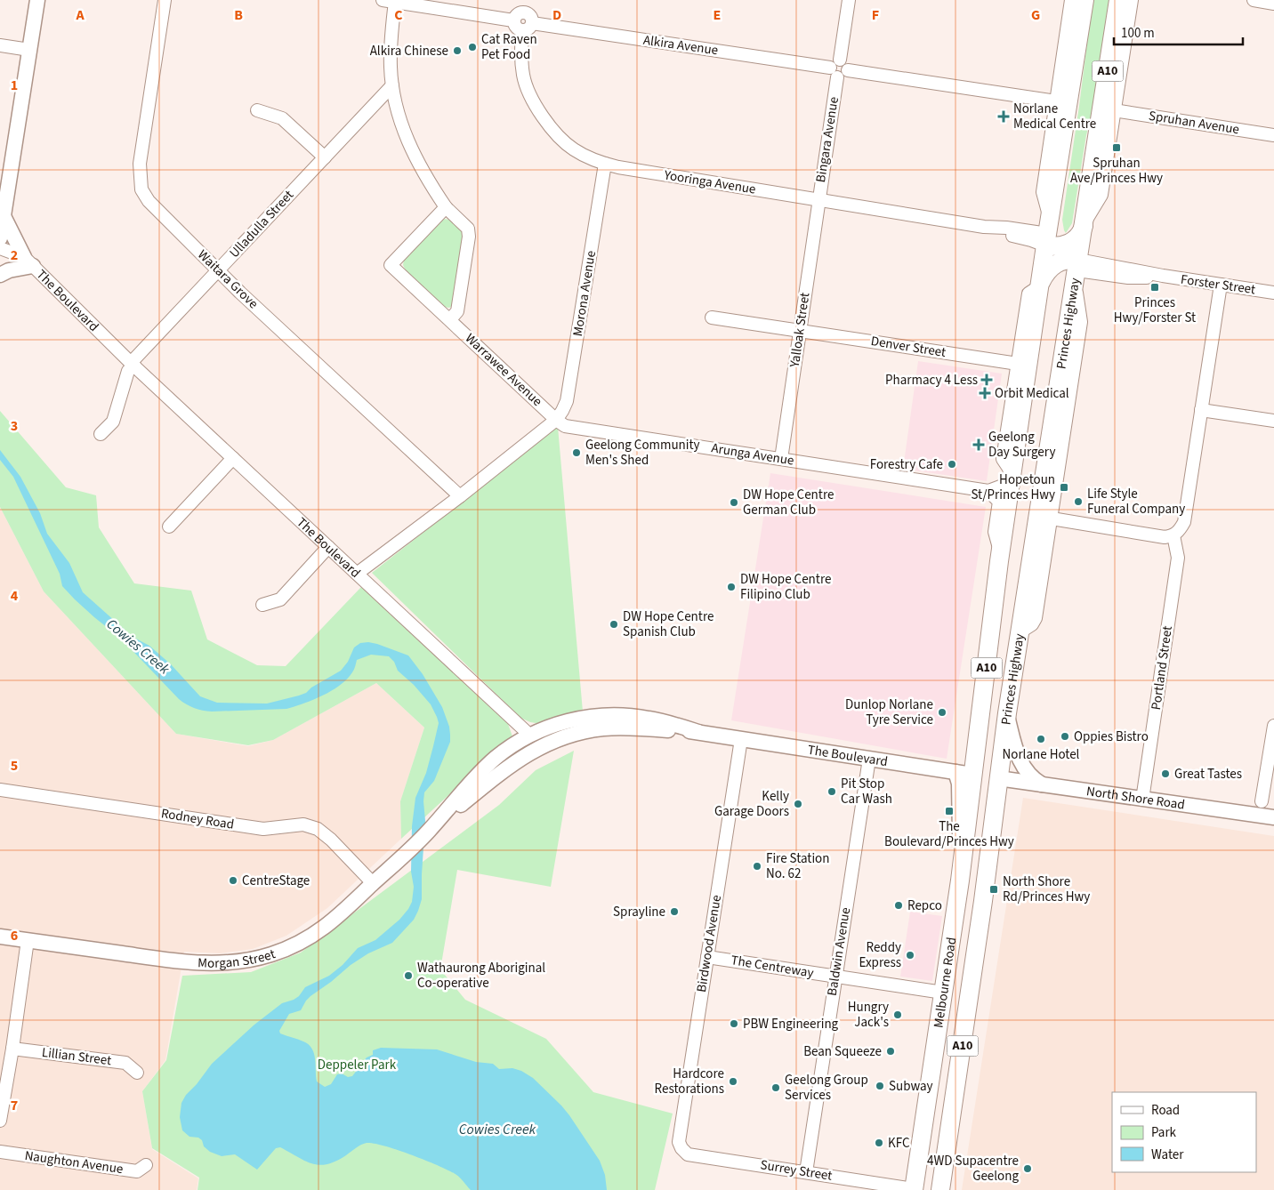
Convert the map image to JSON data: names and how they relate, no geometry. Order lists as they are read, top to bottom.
{
  "streets": {
    "highway": [
      "A10",
      "The Boulevard",
      "Princes Highway",
      "Melbourne Road"
    ],
    "main road": ["North Shore Road", "Morgan Street"],
    "street": [
      "Alkira Avenue",
      "Spruhan Avenue",
      "Bingara Avenue",
      "Yooringa Avenue",
      "Ulladulla Street",
      "Waitara Grove",
      "Forster Street",
      "Morona Avenue",
      "Yalloak Street",
      "Denver Street",
      "Warrawee Avenue",
      "Arunga Avenue",
      "Portland Street",
      "Rodney Road",
      "Birdwood Avenue",
      "Baldwin Avenue",
      "The Centreway",
      "Lillian Street",
      "Naughton Avenue",
      "Surrey Street"
    ]
  },
  "crossings": [
    ["Alkira Avenue", "Bingara Avenue"],
    ["Alkira Avenue", "Yooringa Avenue"],
    ["Bingara Avenue", "Yooringa Avenue"],
    ["Bingara Avenue", "Yalloak Street"],
    ["Yooringa Avenue", "Forster Street"],
    ["Yooringa Avenue", "Morona Avenue"],
    ["Yooringa Avenue", "Princes Highway"],
    ["Yooringa Avenue", "Yalloak Street"],
    ["Ulladulla Street", "Waitara Grove"],
    ["Ulladulla Street", "The Boulevard"],
    ["Forster Street", "Princes Highway"],
    ["Morona Avenue", "Warrawee Avenue"],
    ["Morona Avenue", "Arunga Avenue"],
    ["The Boulevard", "Princes Highway"],
    ["The Boulevard", "North Shore Road"],
    ["The Boulevard", "Birdwood Avenue"],
    ["The Boulevard", "Baldwin Avenue"],
    ["The Boulevard", "Morgan Street"],
    ["The Boulevard", "Melbourne Road"],
    ["Princes Highway", "Arunga Avenue"],
    ["Princes Highway", "North Shore Road"],
    ["Princes Highway", "Melbourne Road"],
    ["Yalloak Street", "Denver Street"],
    ["Yalloak Street", "Arunga Avenue"],
    ["Warrawee Avenue", "Arunga Avenue"],
    ["Portland Street", "North Shore Road"],
    ["North Shore Road", "Melbourne Road"],
    ["Rodney Road", "Morgan Street"],
    ["Birdwood Avenue", "The Centreway"],
    ["Birdwood Avenue", "Surrey Street"],
    ["Baldwin Avenue", "The Centreway"],
    ["Baldwin Avenue", "Surrey Street"],
    ["The Centreway", "Melbourne Road"],
    ["Melbourne Road", "Surrey Street"]
  ],
  "water": ["Cowies Creek"],
  "parks": ["Deppeler Park"],
  "places": {
    "other": [
      "Cat Raven Pet Food",
      "Alkira Chinese",
      "Geelong Community Men's Shed",
      "Forestry Cafe",
      "Life Style Funeral Company",
      "DW Hope Centre German Club",
      "DW Hope Centre Filipino Club",
      "DW Hope Centre Spanish Club",
      "Dunlop Norlane Tyre Service",
      "Oppies Bistro",
      "Norlane Hotel",
      "Great Tastes",
      "Pit Stop Car Wash",
      "Kelly Garage Doors",
      "Fire Station No. 62",
      "CentreStage",
      "Repco",
      "Sprayline",
      "Reddy Express",
      "Wathaurong Aboriginal Co-operative",
      "Hungry Jack's",
      "PBW Engineering",
      "Bean Squeeze",
      "Hardcore Restorations",
      "Subway",
      "Geelong Group Services",
      "KFC",
      "4WD Supacentre Geelong"
    ],
    "health": [
      "Norlane Medical Centre",
      "Pharmacy 4 Less",
      "Orbit Medical",
      "Geelong Day Surgery"
    ],
    "transit": [
      "Spruhan Ave/Princes Hwy",
      "Princes Hwy/Forster St",
      "Hopetoun St/Princes Hwy",
      "The Boulevard/Princes Hwy",
      "North Shore Rd/Princes Hwy"
    ]
  },
  "legend": ["Road", "Park", "Water"],
  "scale_bar": "100 m",
  "grid": {
    "columns": [
      "A",
      "B",
      "C",
      "D",
      "E",
      "F",
      "G"
    ],
    "rows": [
      "1",
      "2",
      "3",
      "4",
      "5",
      "6",
      "7"
    ]
  }
}
